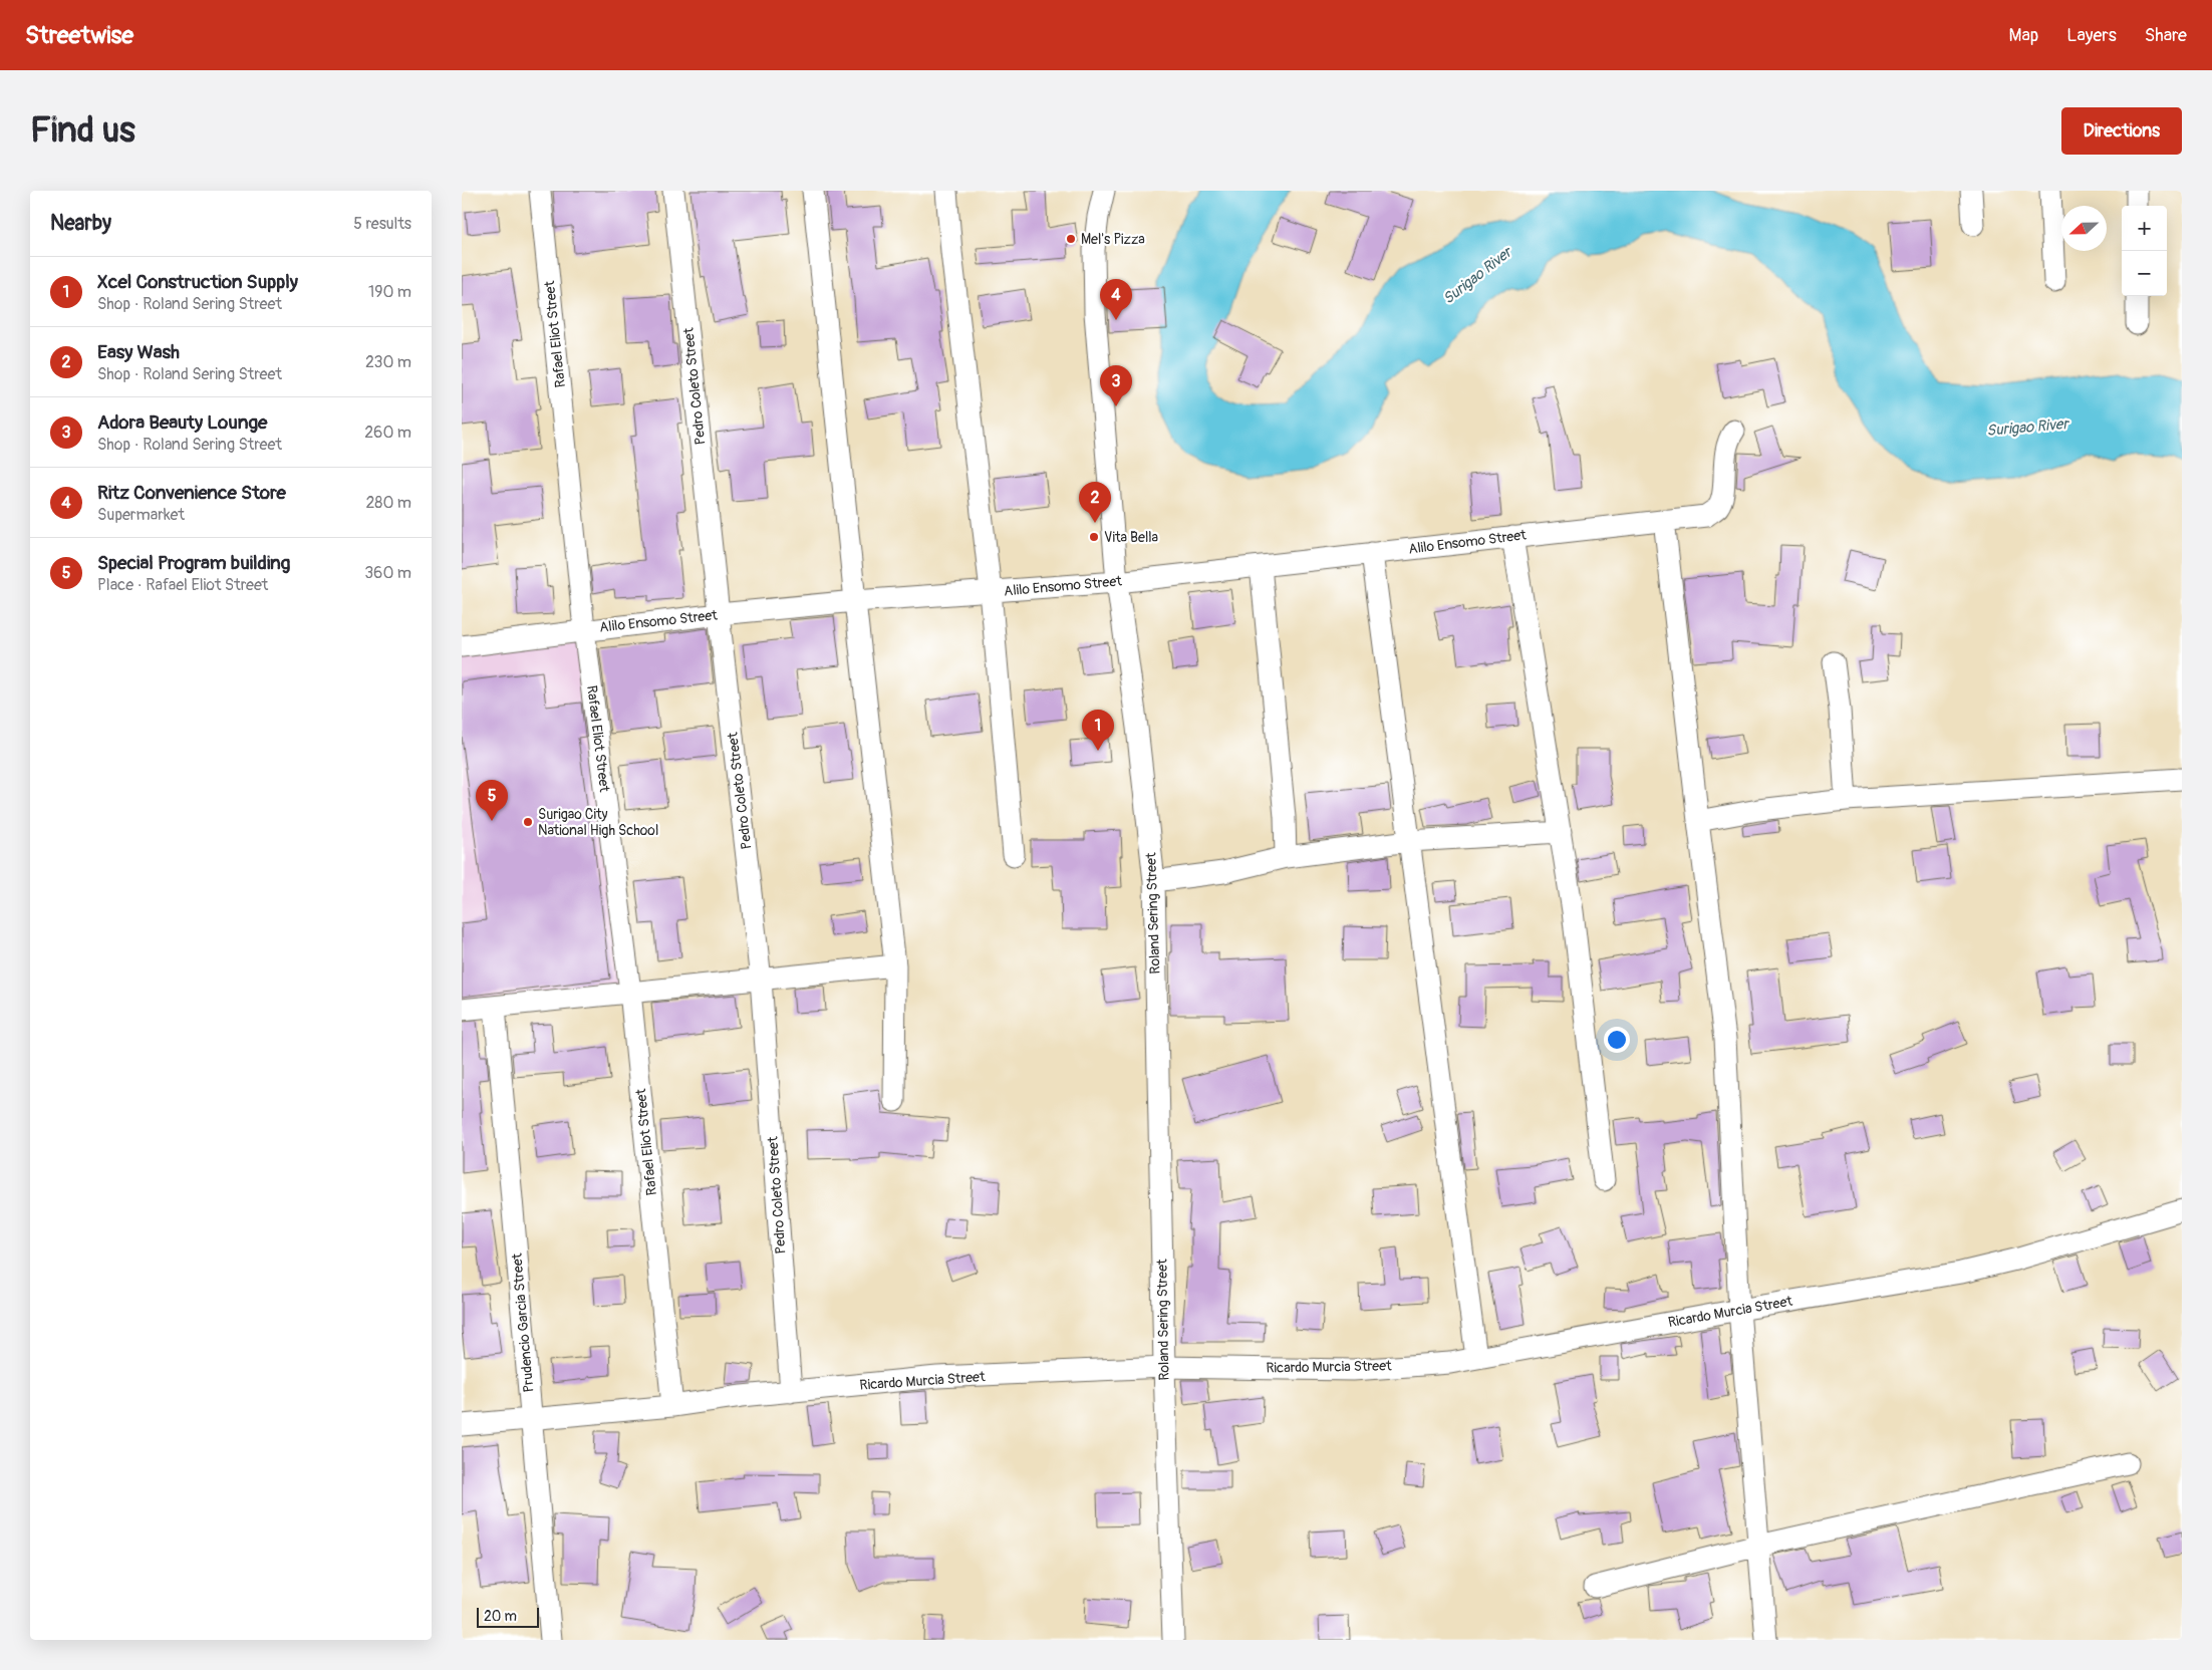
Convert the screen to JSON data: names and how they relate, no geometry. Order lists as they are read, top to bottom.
{
  "streets": {
    "street": [
      "Rafael Eliot Street",
      "Pedro Coleto Street",
      "Alilo Ensomo Street",
      "Roland Sering Street",
      "Ricardo Murcia Street",
      "Prudencio Garcia Street"
    ]
  },
  "crossings": [
    ["Rafael Eliot Street", "Alilo Ensomo Street"],
    ["Rafael Eliot Street", "Ricardo Murcia Street"],
    ["Pedro Coleto Street", "Alilo Ensomo Street"],
    ["Pedro Coleto Street", "Ricardo Murcia Street"],
    ["Alilo Ensomo Street", "Roland Sering Street"],
    ["Roland Sering Street", "Ricardo Murcia Street"],
    ["Ricardo Murcia Street", "Prudencio Garcia Street"]
  ],
  "water": ["Surigao River"],
  "places": ["Mel's Pizza", "Vita Bella", "Surigao City National High School"],
  "scale_bar": "20 m",
  "north": "left",
  "page": {
    "header": "Streetwise",
    "nav": ["Map", "Layers", "Share"],
    "buttons": "Directions",
    "title": "Find us",
    "heading": ["Nearby", "5 results"],
    "map_buttons": ["+", "−"],
    "list": [
      {
        "mark": "1",
        "name": "Xcel Construction Supply",
        "note": "Shop · Roland Sering Street",
        "value": "190 m"
      },
      {
        "mark": "2",
        "name": "Easy Wash",
        "note": "Shop · Roland Sering Street",
        "value": "230 m"
      },
      {
        "mark": "3",
        "name": "Adora Beauty Lounge",
        "note": "Shop · Roland Sering Street",
        "value": "260 m"
      },
      {
        "mark": "4",
        "name": "Ritz Convenience Store",
        "note": "Supermarket",
        "value": "280 m"
      },
      {
        "mark": "5",
        "name": "Special Program building",
        "note": "Place · Rafael Eliot Street",
        "value": "360 m"
      }
    ],
    "pins": [
      "4",
      "3",
      "2",
      "1",
      "5"
    ],
    "scale": "20 m"
  }
}
